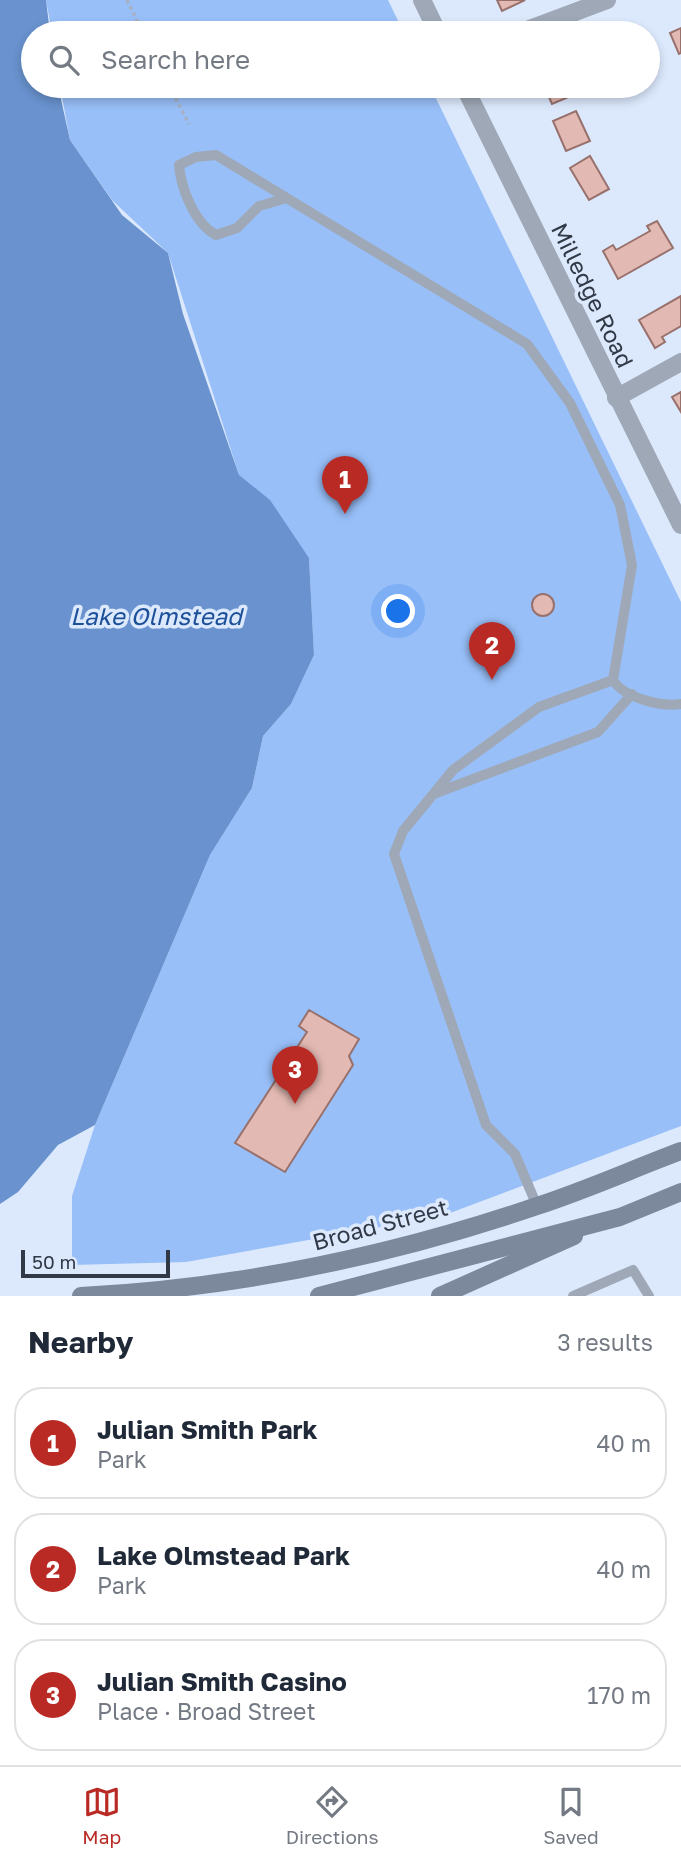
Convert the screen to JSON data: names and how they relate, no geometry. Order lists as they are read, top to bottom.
{
  "streets": {
    "main road": ["Broad Street"],
    "street": ["Milledge Road"]
  },
  "water": ["Lake Olmstead"],
  "scale_bar": "50 m",
  "page": {
    "search": "Search here",
    "pins": ["1", "2", "3"],
    "scale": "50 m",
    "heading": ["Nearby", "3 results"],
    "list": [
      {
        "mark": "1",
        "name": "Julian Smith Park",
        "note": "Park",
        "value": "40 m"
      },
      {
        "mark": "2",
        "name": "Lake Olmstead Park",
        "note": "Park",
        "value": "40 m"
      },
      {
        "mark": "3",
        "name": "Julian Smith Casino",
        "note": "Place · Broad Street",
        "value": "170 m"
      }
    ],
    "nav": ["Map", "Directions", "Saved"]
  }
}
